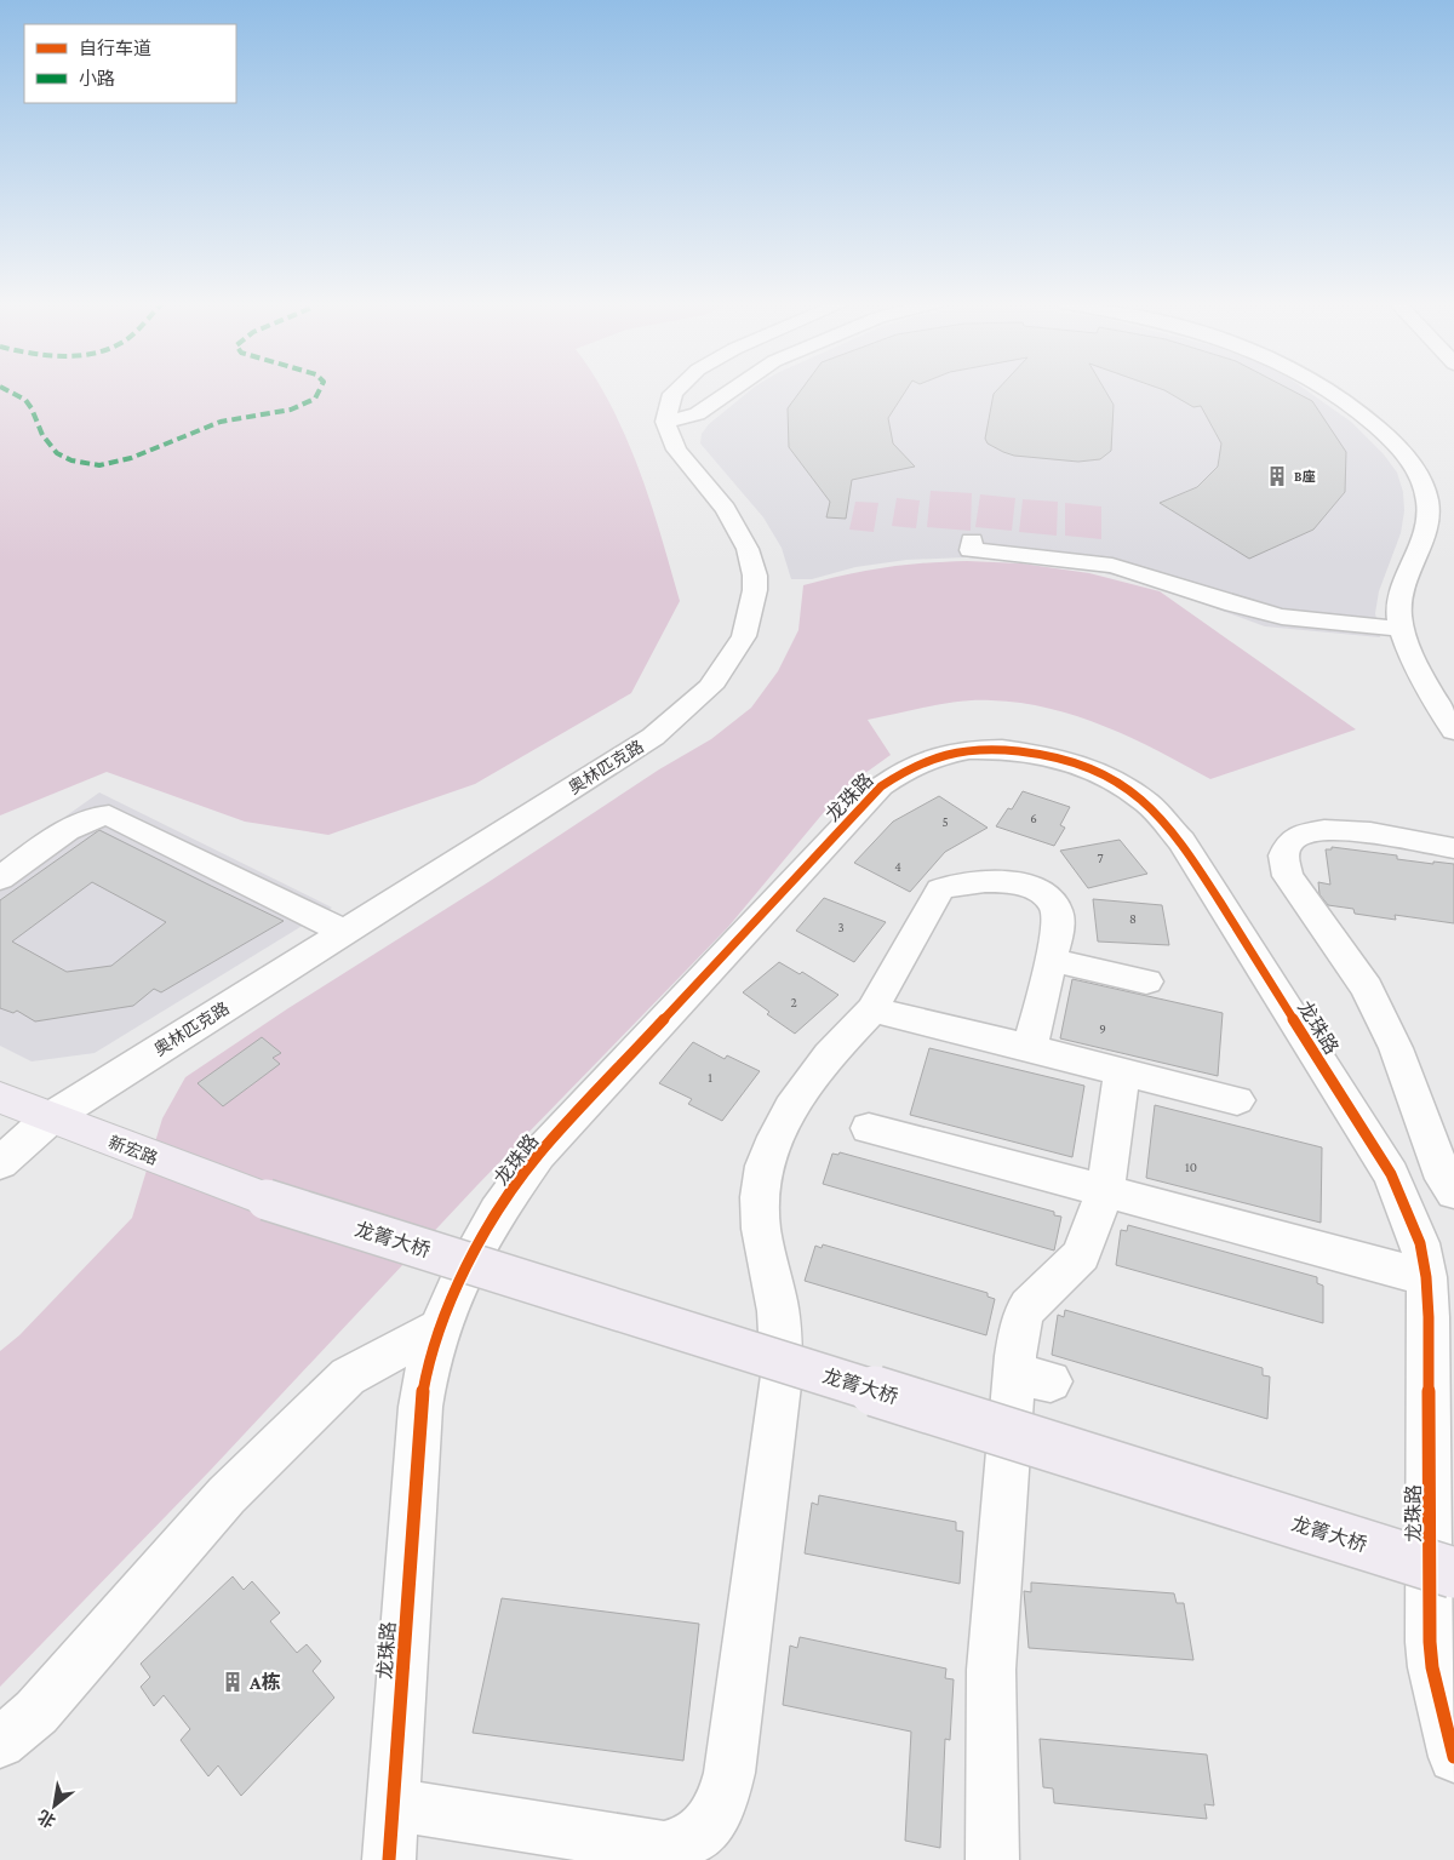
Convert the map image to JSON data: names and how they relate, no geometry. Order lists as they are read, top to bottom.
{
  "streets": {
    "main road": ["新宏路", "龙箐大桥"],
    "street": ["奥林匹克路", "龙珠路"]
  },
  "crossings": [
    ["奥林匹克路", "新宏路"],
    ["新宏路", "龙箐大桥"]
  ],
  "places": {
    "building": ["B座", "A栋"]
  },
  "house_numbers": [
    "6",
    "5",
    "7",
    "4",
    "8",
    "3",
    "2",
    "9",
    "1",
    "10"
  ],
  "legend": ["自行车道", "小路"],
  "north": "bottom left"
}
